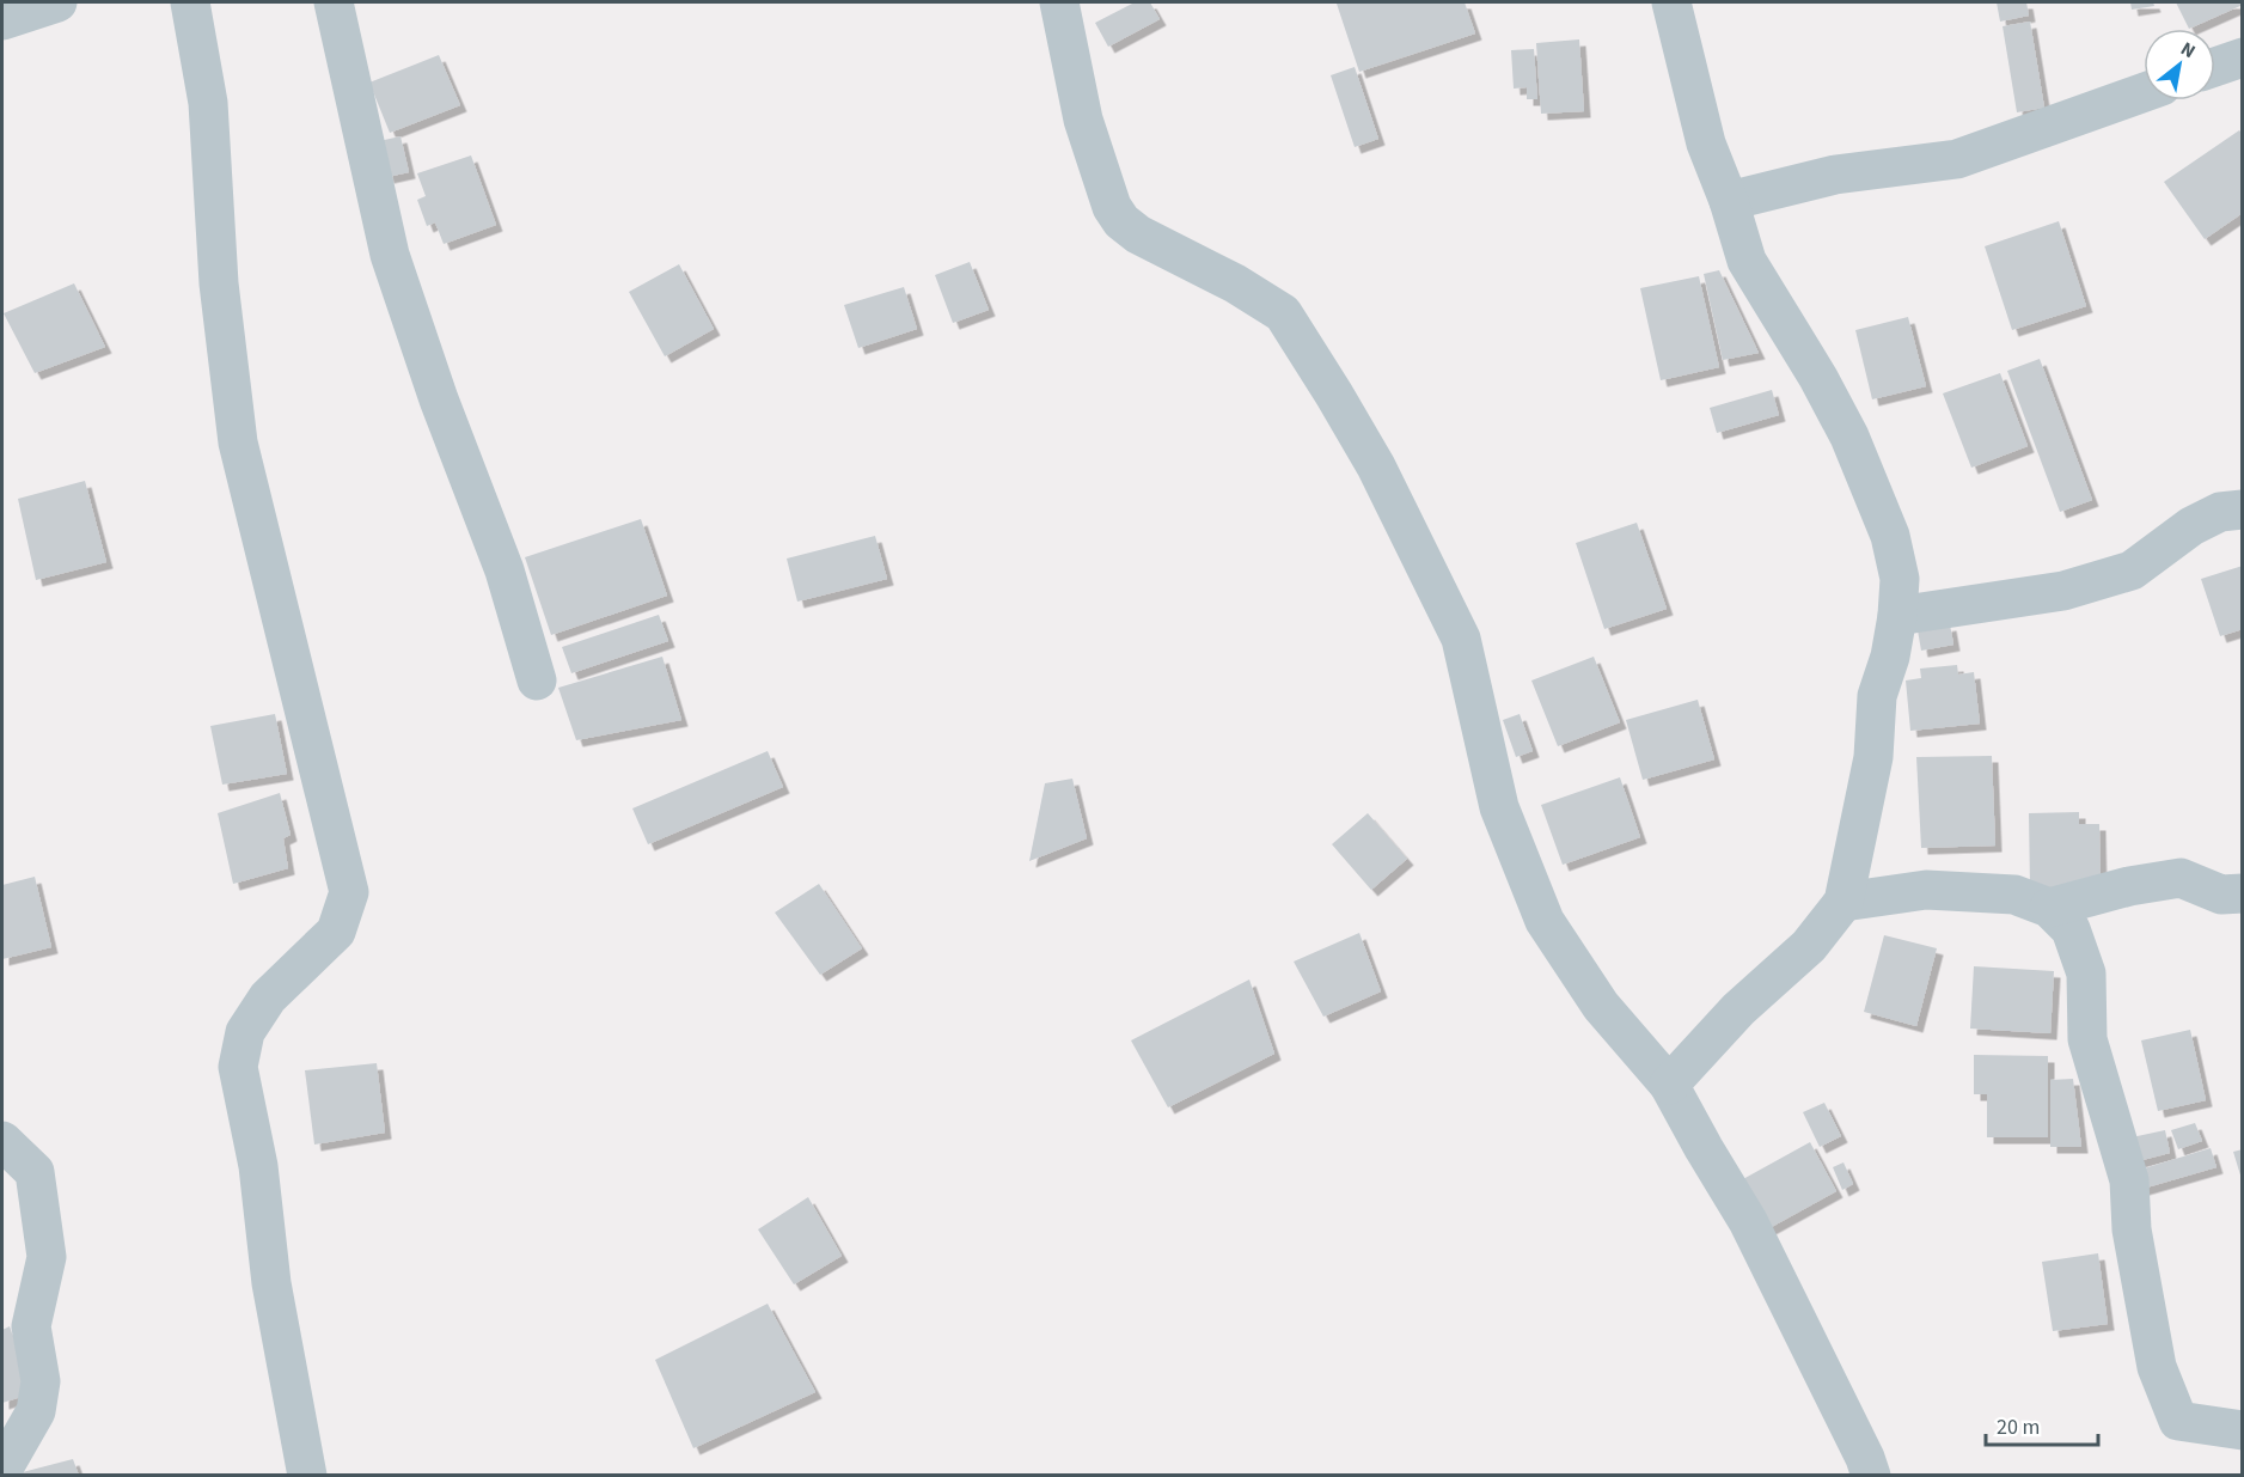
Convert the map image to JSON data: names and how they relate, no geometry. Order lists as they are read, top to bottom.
{
  "scale_bar": "20 m",
  "north": "top right"
}
